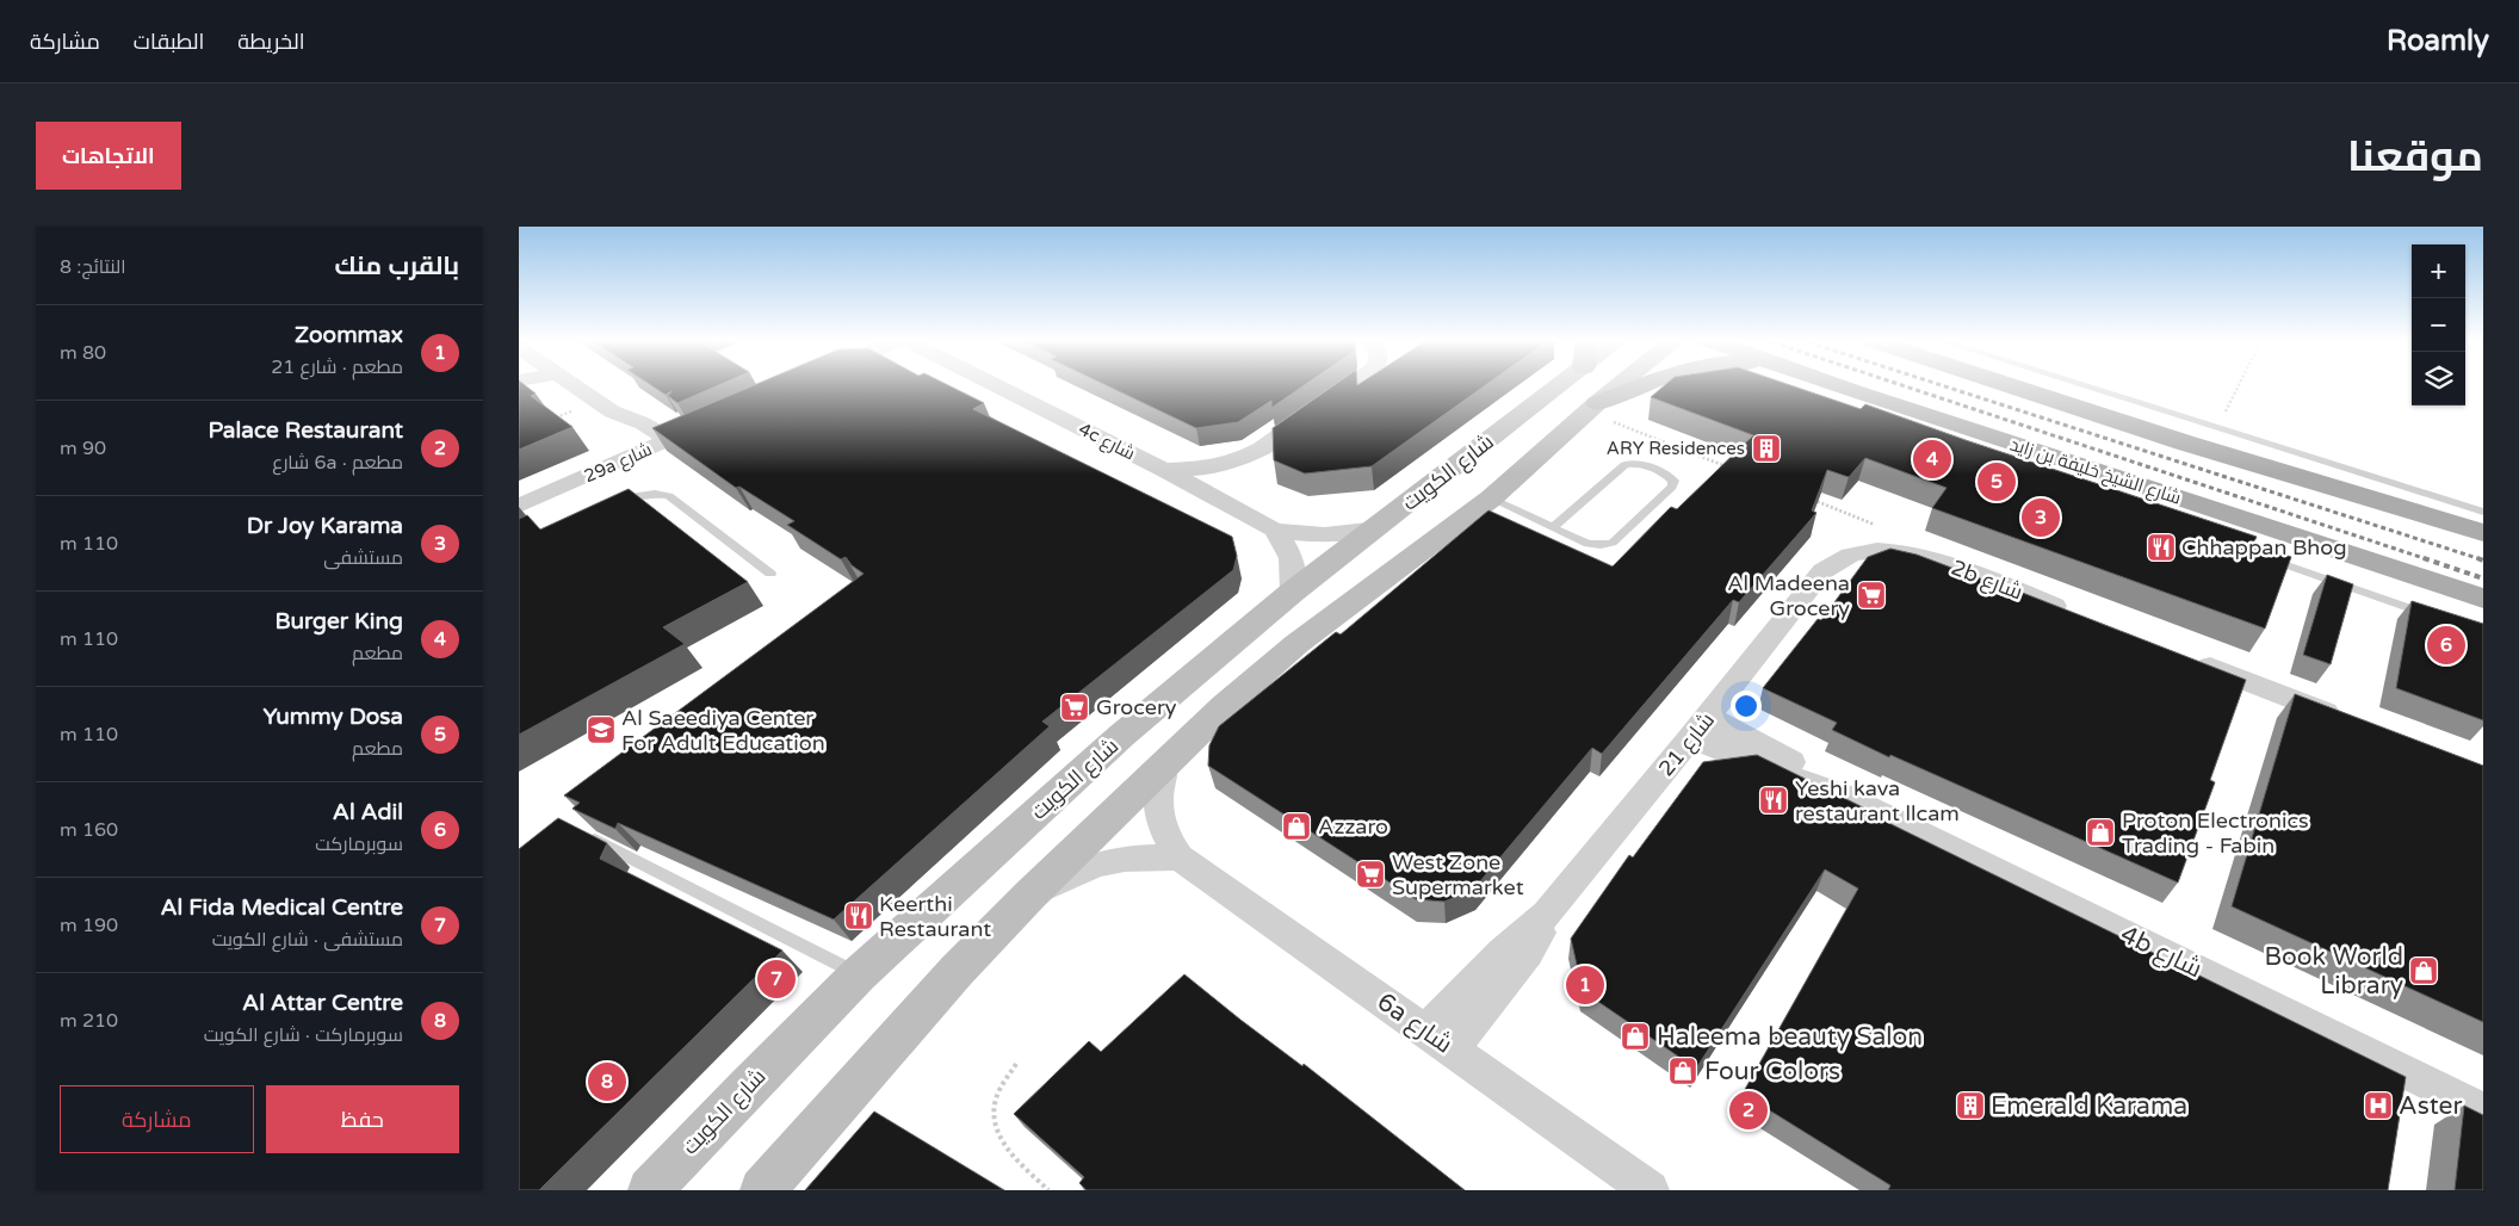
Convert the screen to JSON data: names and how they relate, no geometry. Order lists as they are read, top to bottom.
{
  "streets": {
    "main road": ["شارع الشيخ خليفة بن زايد", "شارع الكويت"],
    "street": [
      "4c شارع",
      "29a شارع",
      "2b شارع",
      "شارع 21",
      "4b شارع",
      "6a شارع"
    ]
  },
  "crossings": [
    ["4c شارع", "شارع الكويت"],
    ["2b شارع", "شارع 21"],
    ["شارع 21", "4b شارع"],
    ["شارع 21", "6a شارع"]
  ],
  "places": {
    "building": ["ARY Residences", "Emerald Karama"],
    "restaurant": ["Chhappan Bhog", "Yeshi kava restaurant llcam", "Keerthi Restaurant"],
    "supermarket": ["Al Madeena Grocery", "Grocery", "West Zone Supermarket"],
    "school or university": ["Al Saeediya Center For Adult Education"],
    "shop": [
      "Azzaro",
      "Proton Electronics Trading - Fabin",
      "Book World Library",
      "Haleema beauty Salon",
      "Four Colors"
    ],
    "hospital": ["Aster"]
  },
  "page": {
    "header": "Roamly",
    "nav": ["الخريطة", "الطبقات", "مشاركة"],
    "title": "موقعنا",
    "buttons": [
      "الاتجاهات",
      ["حفظ", "مشاركة"]
    ],
    "heading": ["بالقرب منك", "النتائج: 8"],
    "map_buttons": ["+", "−"],
    "list": [
      {
        "mark": "1",
        "name": "Zoommax",
        "note": "مطعم · شارع 21",
        "value": "80 m"
      },
      {
        "mark": "2",
        "name": "Palace Restaurant",
        "note": "مطعم · 6a شارع",
        "value": "90 m"
      },
      {
        "mark": "3",
        "name": "Dr Joy Karama",
        "note": "مستشفى",
        "value": "110 m"
      },
      {
        "mark": "4",
        "name": "Burger King",
        "note": "مطعم",
        "value": "110 m"
      },
      {
        "mark": "5",
        "name": "Yummy Dosa",
        "note": "مطعم",
        "value": "110 m"
      },
      {
        "mark": "6",
        "name": "Al Adil",
        "note": "سوبرماركت",
        "value": "160 m"
      },
      {
        "mark": "7",
        "name": "Al Fida Medical Centre",
        "note": "مستشفى · شارع الكويت",
        "value": "190 m"
      },
      {
        "mark": "8",
        "name": "Al Attar Centre",
        "note": "سوبرماركت · شارع الكويت",
        "value": "210 m"
      }
    ],
    "pins": [
      "4",
      "5",
      "3",
      "6",
      "7",
      "1",
      "8",
      "2"
    ]
  }
}
